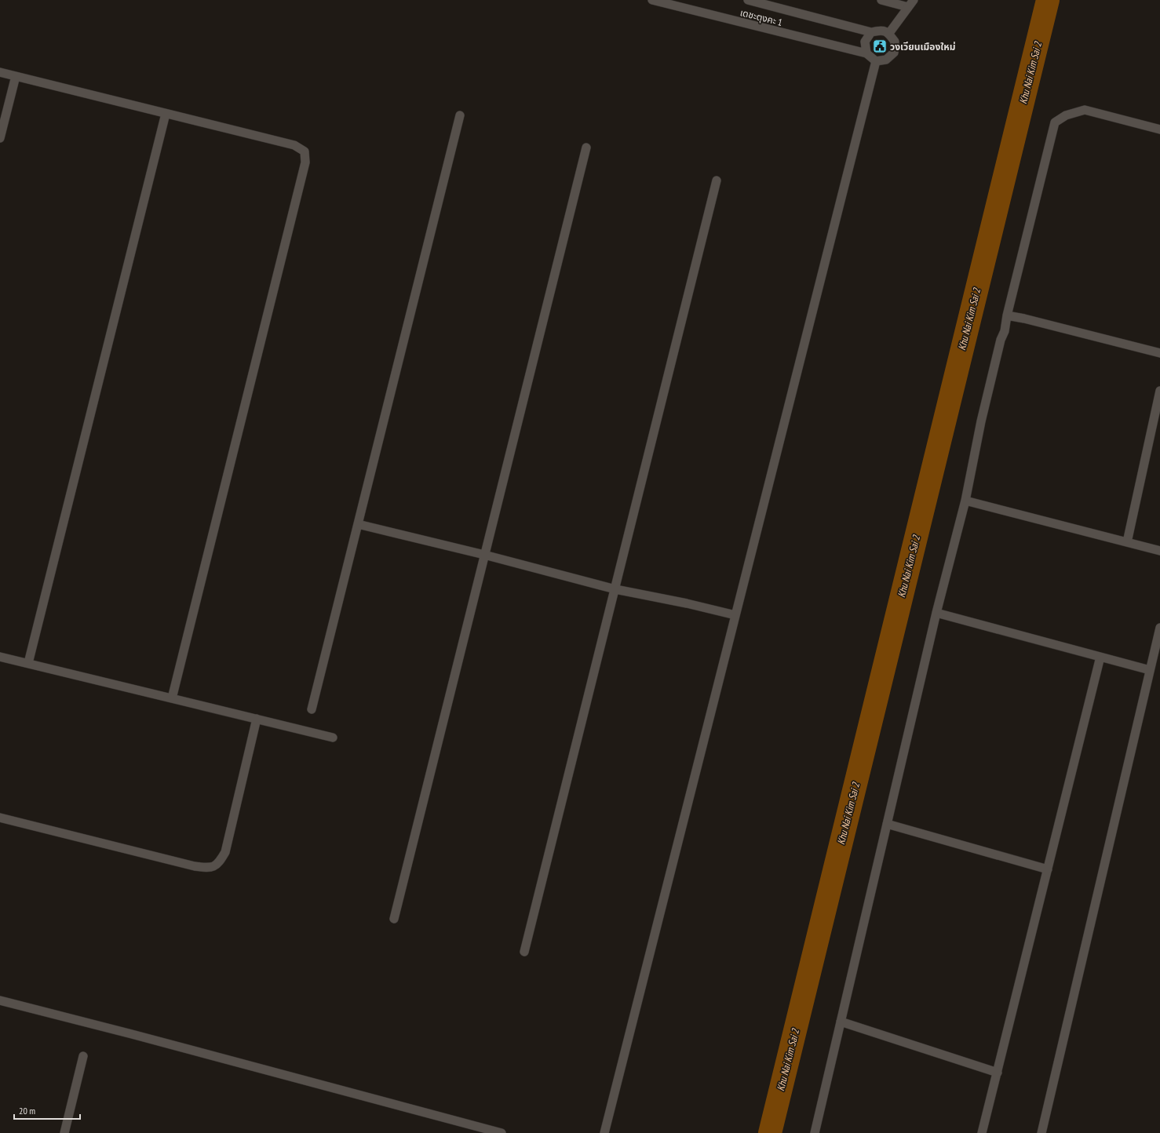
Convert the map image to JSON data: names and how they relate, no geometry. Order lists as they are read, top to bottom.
{
  "streets": {
    "street": ["เดชะตุงคะ 1"]
  },
  "water": ["Khu Nai Kim Sai 2"],
  "places": {
    "public building": ["วงเวียนเมืองใหม่"]
  },
  "scale_bar": "20 m"
}
